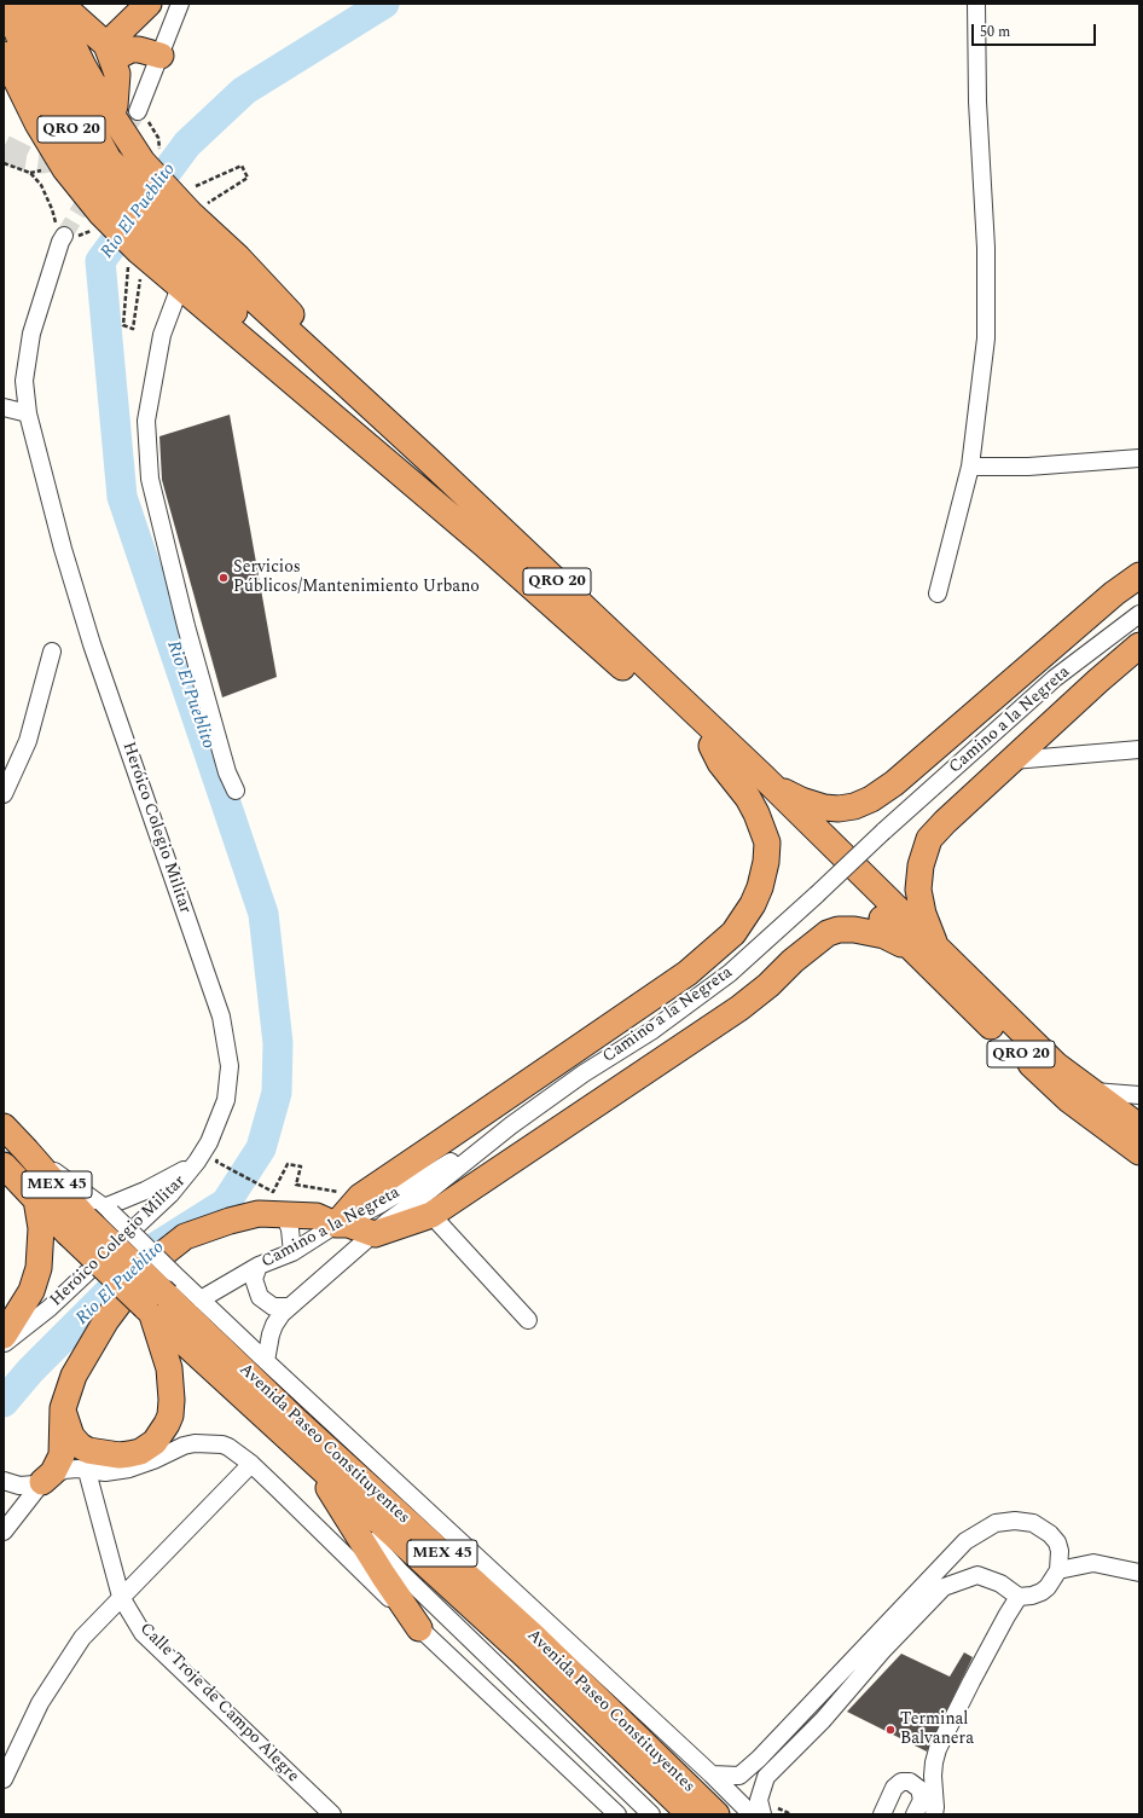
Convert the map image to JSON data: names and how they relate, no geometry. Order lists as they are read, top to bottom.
{
  "streets": {
    "highway": ["QRO 20", "MEX 45", "Avenida Paseo Constituyentes"],
    "street": ["Camino a la Negreta", "Heróico Colegio Militar", "Calle Troje de Campo Alegre"]
  },
  "water": ["Rio El Pueblito"],
  "places": ["Servicios Públicos/Mantenimiento Urbano", "Terminal Balvanera"],
  "scale_bar": "50 m"
}
